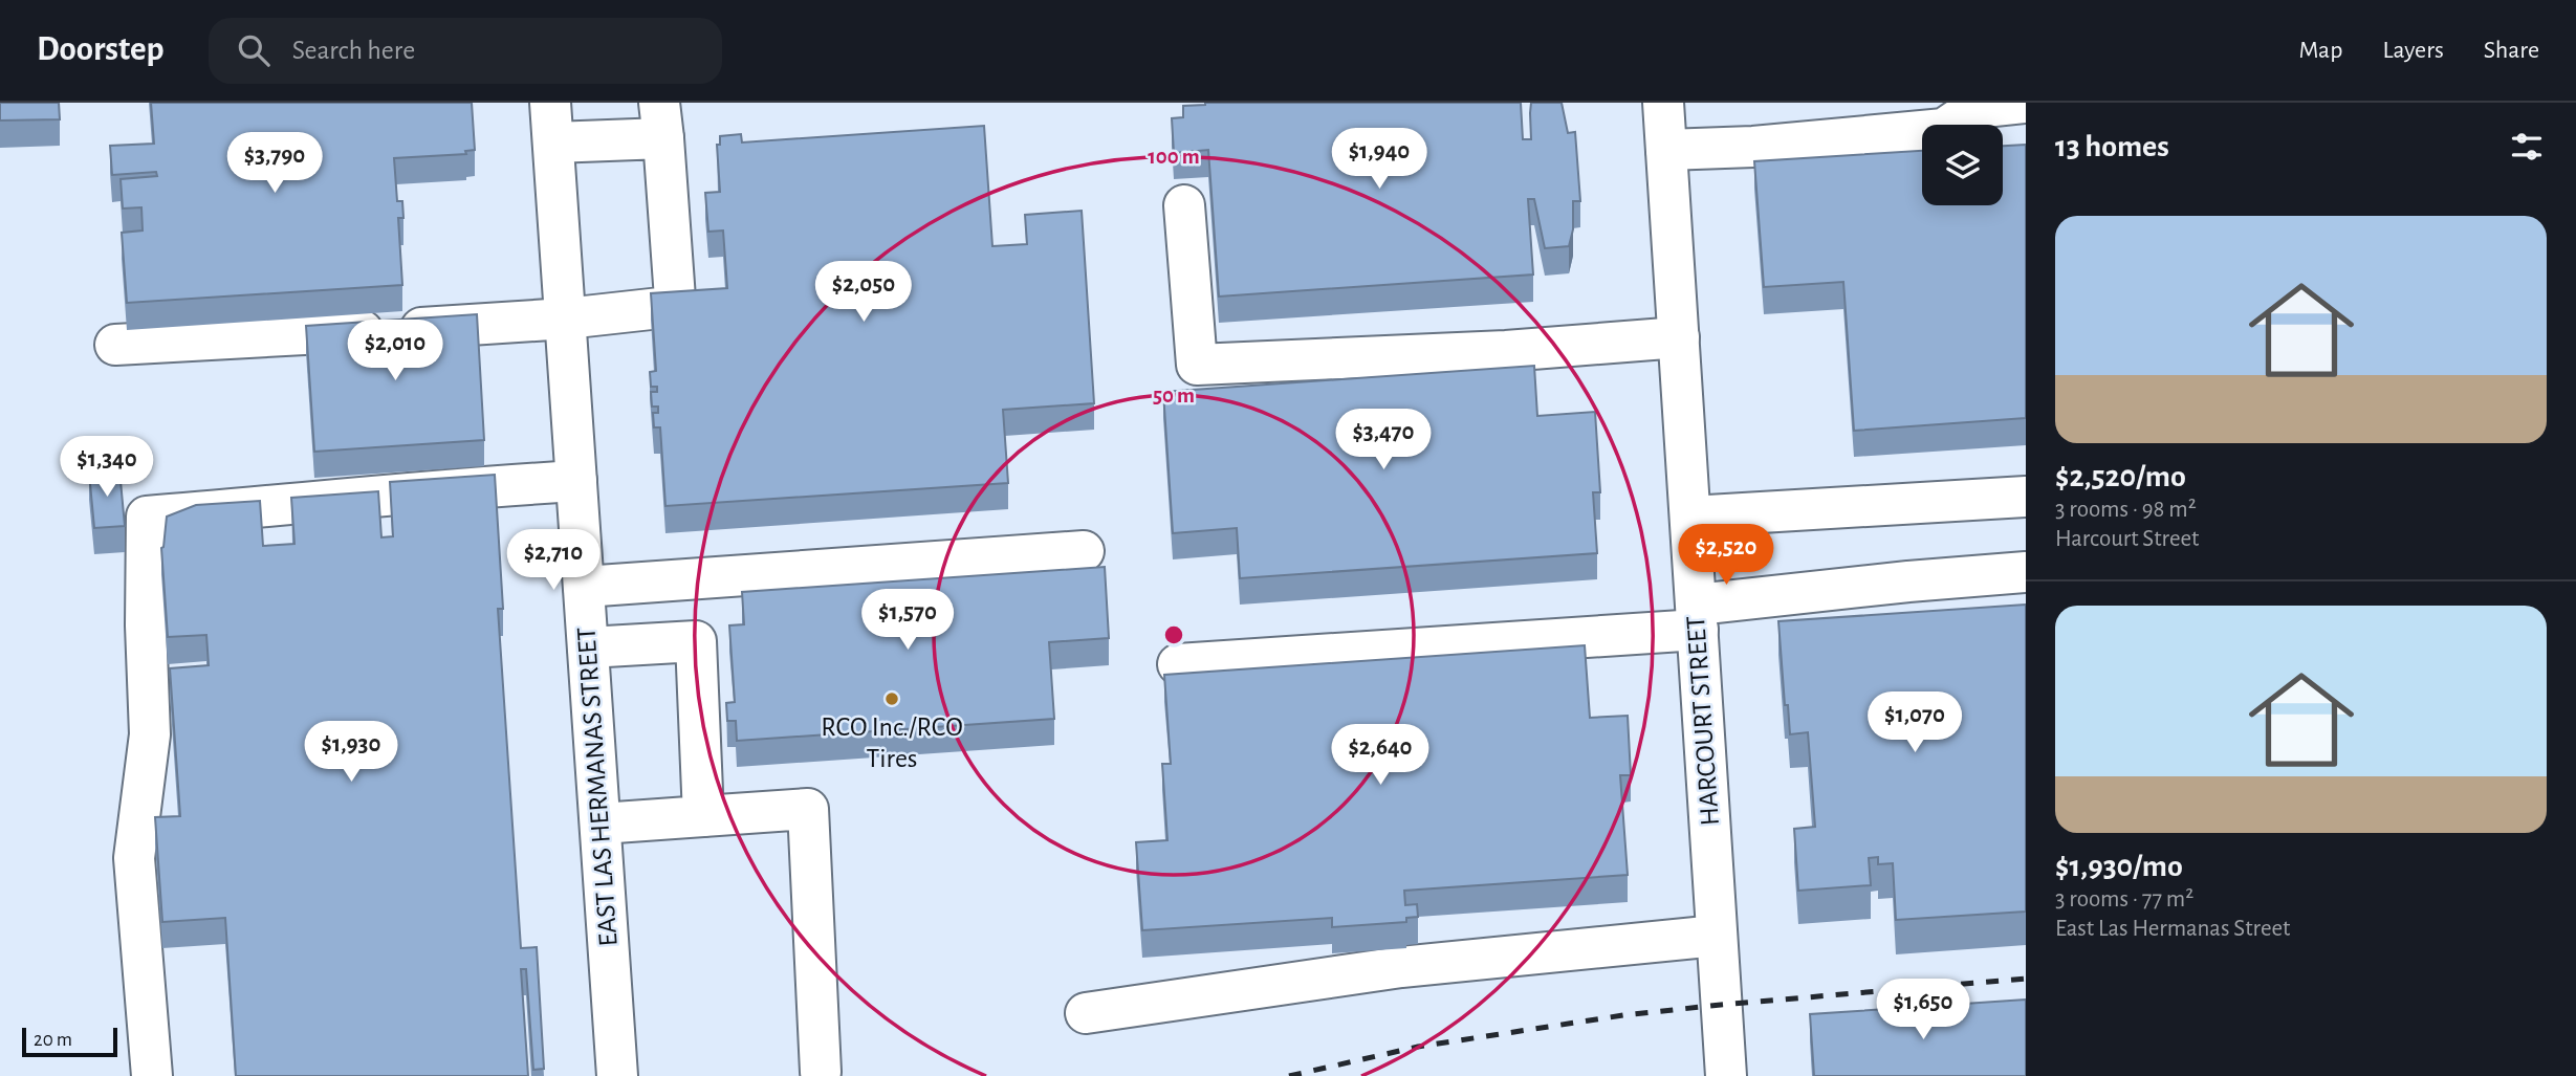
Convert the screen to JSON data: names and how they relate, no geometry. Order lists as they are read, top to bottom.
{
  "streets": {
    "street": ["HARCOURT STREET", "EAST LAS HERMANAS STREET"]
  },
  "places": ["RCO Inc./RCO Tires"],
  "scale_bar": "20 m",
  "page": {
    "header": "Doorstep",
    "search": "Search here",
    "nav": ["Map", "Layers", "Share"],
    "heading": "13 homes",
    "price": [
      "$1,940",
      "$3,790",
      "$2,050",
      "$2,010",
      "$3,470",
      "$1,340",
      "$2,520",
      "$2,710",
      "$1,570",
      "$1,070",
      "$1,930",
      "$2,640",
      "$1,650"
    ],
    "list": [
      {
        "name": "$2,520/mo",
        "note": "3 rooms · 98 m² · Harcourt Street"
      },
      {
        "name": "$1,930/mo",
        "note": "3 rooms · 77 m² · East Las Hermanas Street"
      }
    ],
    "scale": "20 m"
  },
  "rings": ["100 m", "50 m"]
}
